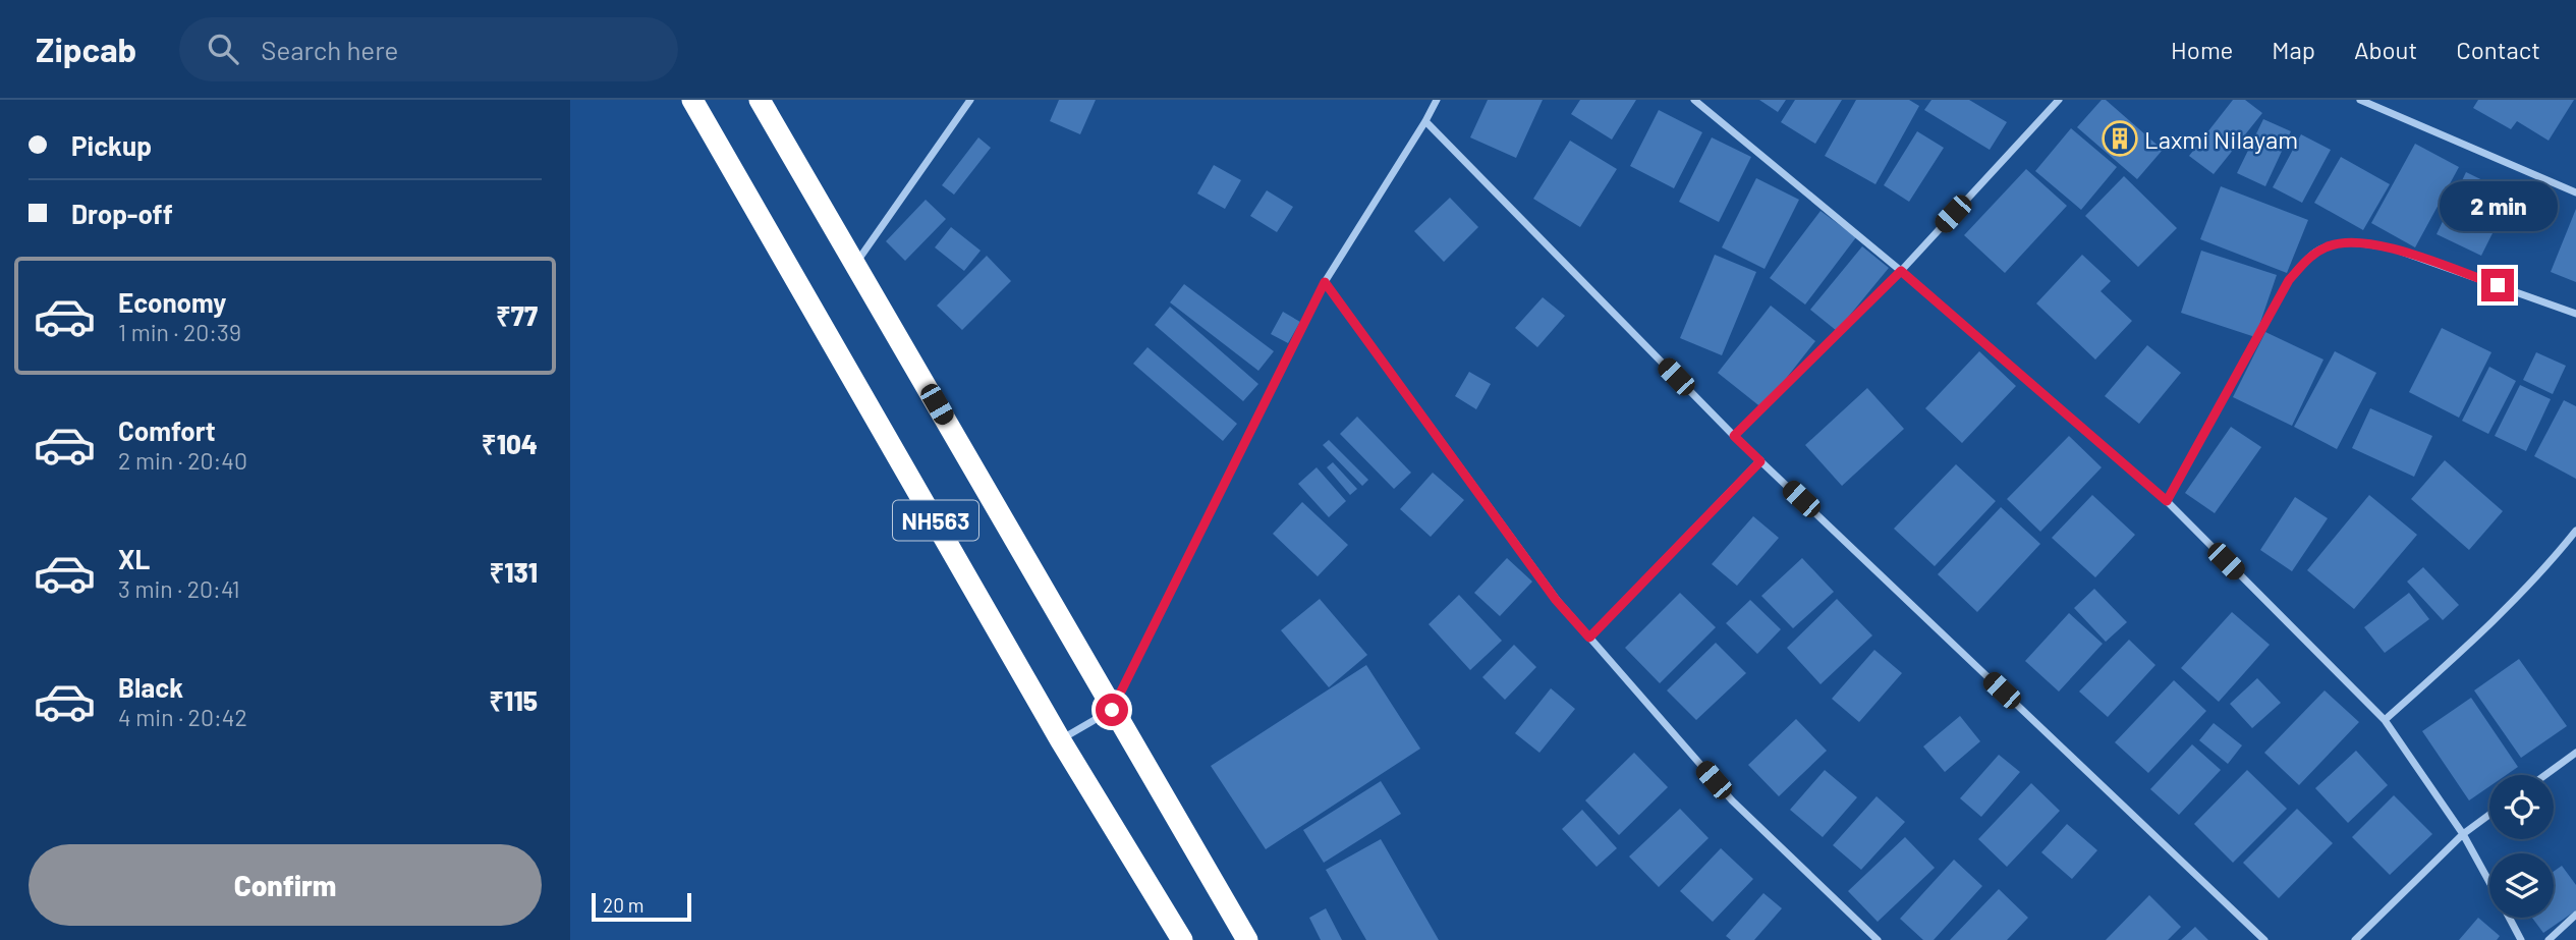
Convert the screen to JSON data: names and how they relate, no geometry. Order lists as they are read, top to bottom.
{
  "streets": {
    "highway": ["NH563"]
  },
  "places": {
    "building": ["Laxmi Nilayam"]
  },
  "scale_bar": "20 m",
  "page": {
    "header": "Zipcab",
    "search": "Search here",
    "nav": [
      "Home",
      "Map",
      "About",
      "Contact"
    ],
    "banner": ["Pickup", "Drop-off"],
    "bubble": "2 min",
    "list": [
      {
        "name": "Economy",
        "note": "1 min · 20:39",
        "value": "₹77"
      },
      {
        "name": "Comfort",
        "note": "2 min · 20:40",
        "value": "₹104"
      },
      {
        "name": "XL",
        "note": "3 min · 20:41",
        "value": "₹131"
      },
      {
        "name": "Black",
        "note": "4 min · 20:42",
        "value": "₹115"
      }
    ],
    "buttons": "Confirm",
    "scale": "20 m"
  }
}
